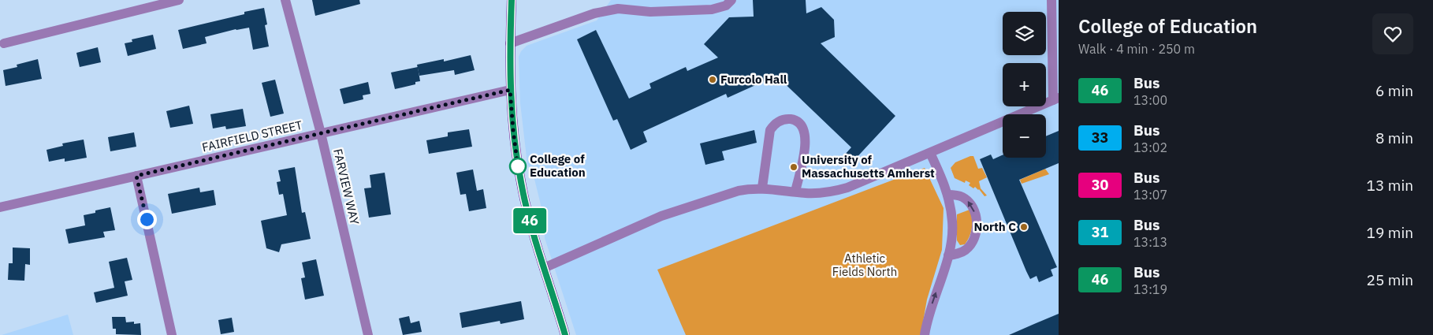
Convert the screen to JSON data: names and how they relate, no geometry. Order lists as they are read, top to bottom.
{
  "streets": {
    "street": ["FAIRFIELD STREET", "FARVIEW WAY"]
  },
  "crossings": [
    ["FAIRFIELD STREET", "FARVIEW WAY"]
  ],
  "parks": ["Athletic Fields North"],
  "places": [
    "Furcolo Hall",
    "College of Education",
    "University of Massachusetts Amherst",
    "North C"
  ],
  "lines": ["bus line 46"],
  "page": {
    "on_map": "46",
    "heading": ["College of Education", "Walk · 4 min · 250 m"],
    "map_buttons": ["+", "−"],
    "list": [
      {
        "mark": "46",
        "name": "Bus",
        "note": "13:00",
        "value": "6 min"
      },
      {
        "mark": "33",
        "name": "Bus",
        "note": "13:02",
        "value": "8 min"
      },
      {
        "mark": "30",
        "name": "Bus",
        "note": "13:07",
        "value": "13 min"
      },
      {
        "mark": "31",
        "name": "Bus",
        "note": "13:13",
        "value": "19 min"
      },
      {
        "mark": "46",
        "name": "Bus",
        "note": "13:19",
        "value": "25 min"
      }
    ]
  }
}
